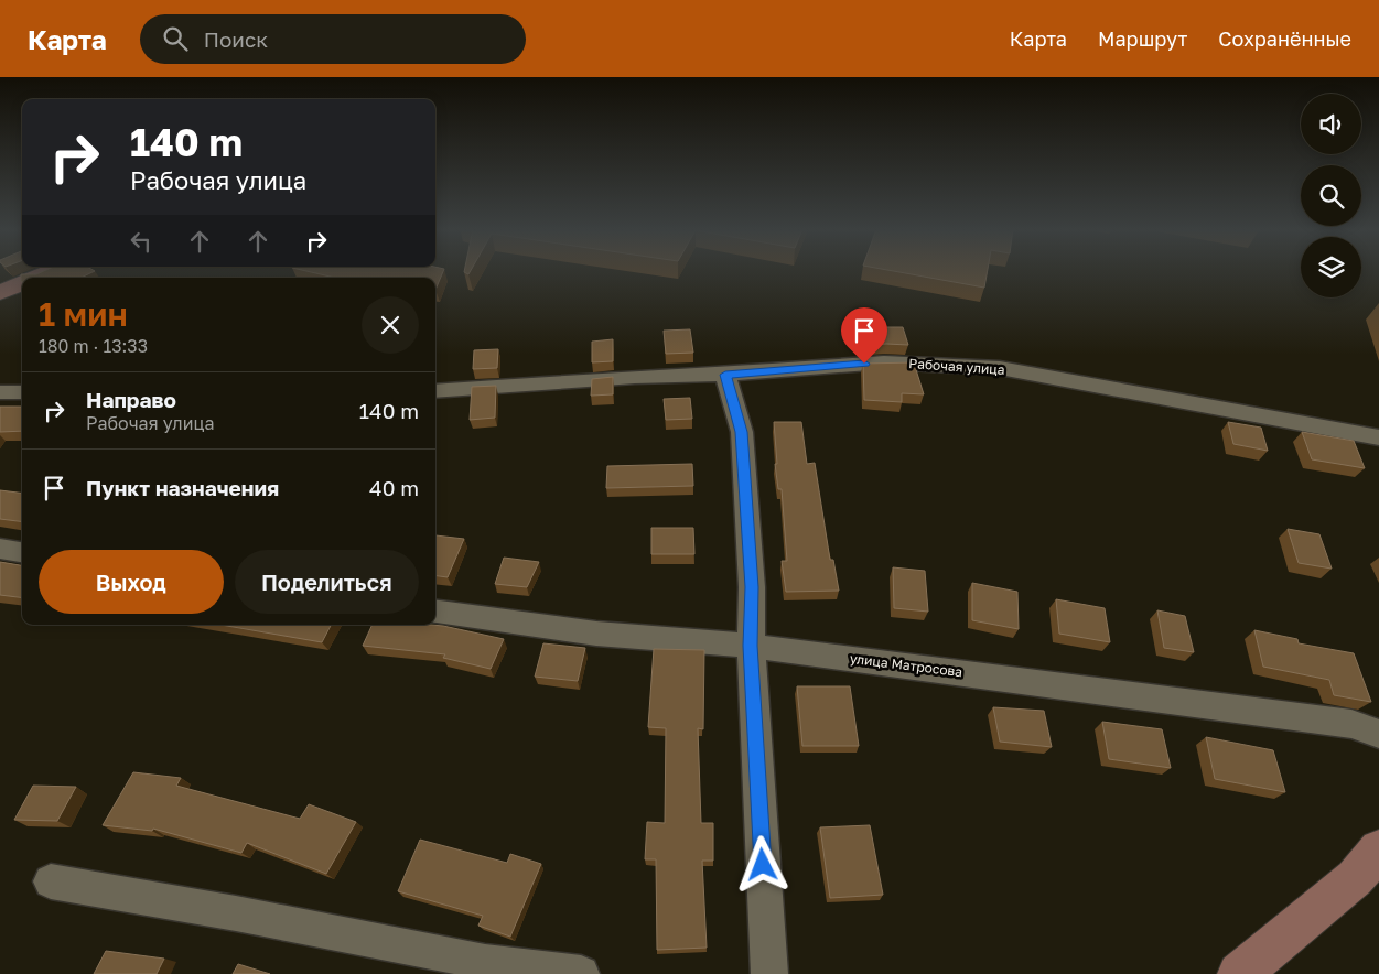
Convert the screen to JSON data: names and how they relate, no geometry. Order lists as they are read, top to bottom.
{
  "streets": {
    "street": ["Рабочая улица", "улица Матросова"]
  },
  "page": {
    "header": "Карта",
    "search": "Поиск",
    "nav": ["Карта", "Маршрут", "Сохранённые"],
    "turn": ["140 m", "Рабочая улица"],
    "heading": ["1 мин", "180 m · 13:33"],
    "list": [
      {
        "name": "Направо",
        "note": "Рабочая улица",
        "value": "140 m"
      },
      {
        "name": "Пункт назначения",
        "value": "40 m"
      }
    ],
    "buttons": ["Выход", "Поделиться"]
  }
}
